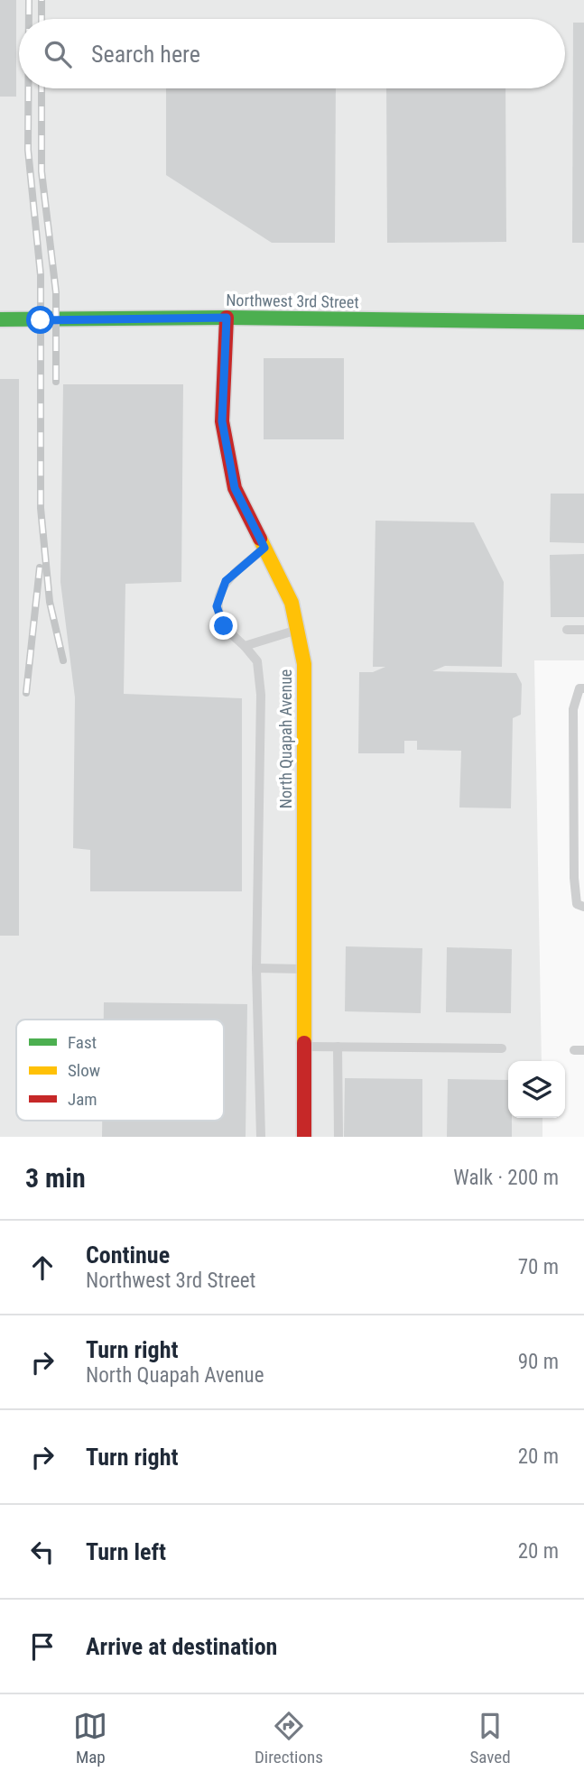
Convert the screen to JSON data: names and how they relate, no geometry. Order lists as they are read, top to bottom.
{
  "streets": {
    "street": ["Northwest 3rd Street", "North Quapah Avenue"]
  },
  "crossings": [
    ["Northwest 3rd Street", "North Quapah Avenue"]
  ],
  "legend": ["Fast", "Slow", "Jam"],
  "page": {
    "search": "Search here",
    "heading": ["3 min", "Walk · 200 m"],
    "list": [
      ["Continue", "Northwest 3rd Street", "70 m"],
      ["Turn right", "North Quapah Avenue", "90 m"],
      ["Turn right", "20 m"],
      ["Turn left", "20 m"],
      "Arrive at destination"
    ],
    "nav": ["Map", "Directions", "Saved"]
  }
}
